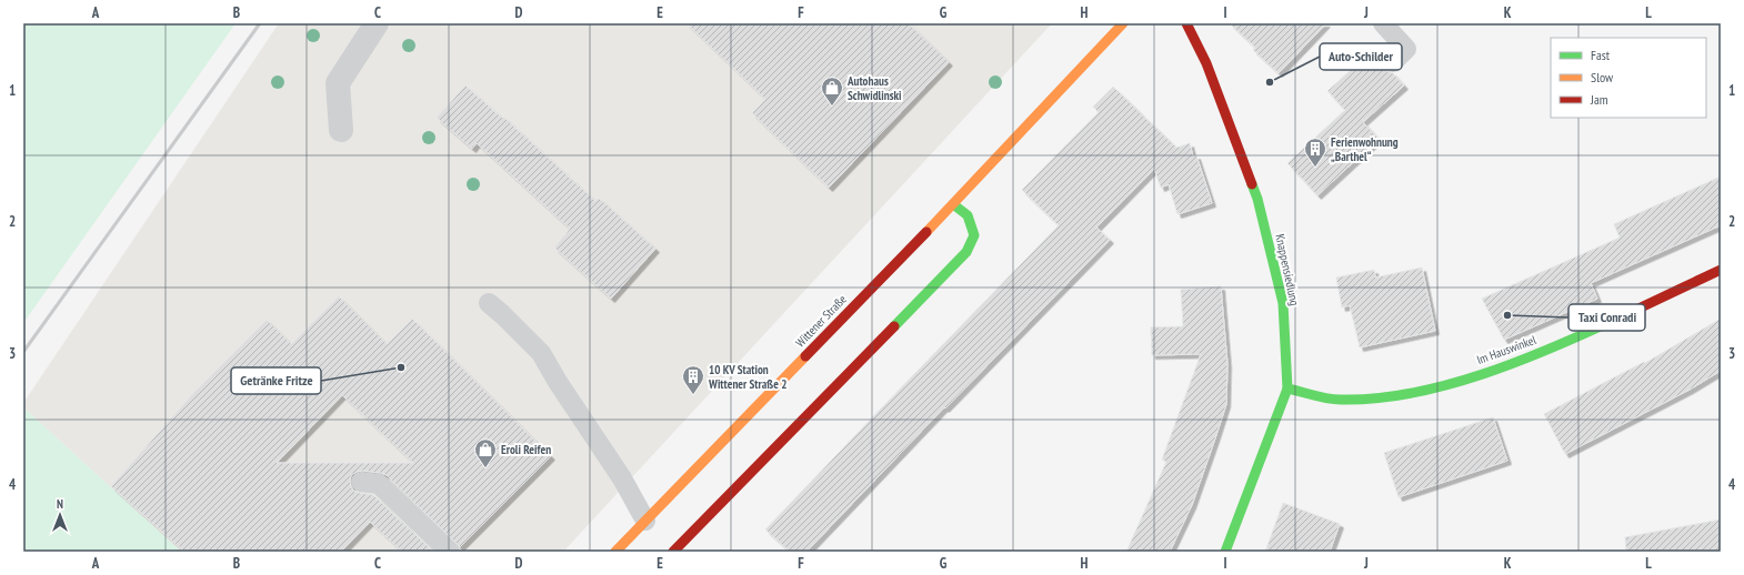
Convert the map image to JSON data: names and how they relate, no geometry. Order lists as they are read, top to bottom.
{
  "streets": {
    "street": ["Knappensiedlung", "Wittener Straße", "Im Hauswinkel"]
  },
  "crossings": [
    ["Knappensiedlung", "Im Hauswinkel"]
  ],
  "places": {
    "other": ["Auto-Schilder", "Taxi Conradi", "Getränke Fritze"],
    "shop": ["Autohaus Schwidlinski", "Eroli Reifen"],
    "building": ["Ferienwohnung „Barthel“", "10 KV Station Wittener Straße 2"]
  },
  "legend": ["Fast", "Slow", "Jam"],
  "north": "top",
  "grid": {
    "columns": [
      "A",
      "B",
      "C",
      "D",
      "E",
      "F",
      "G",
      "H",
      "I",
      "J",
      "K",
      "L"
    ],
    "rows": [
      "1",
      "2",
      "3",
      "4"
    ]
  }
}
